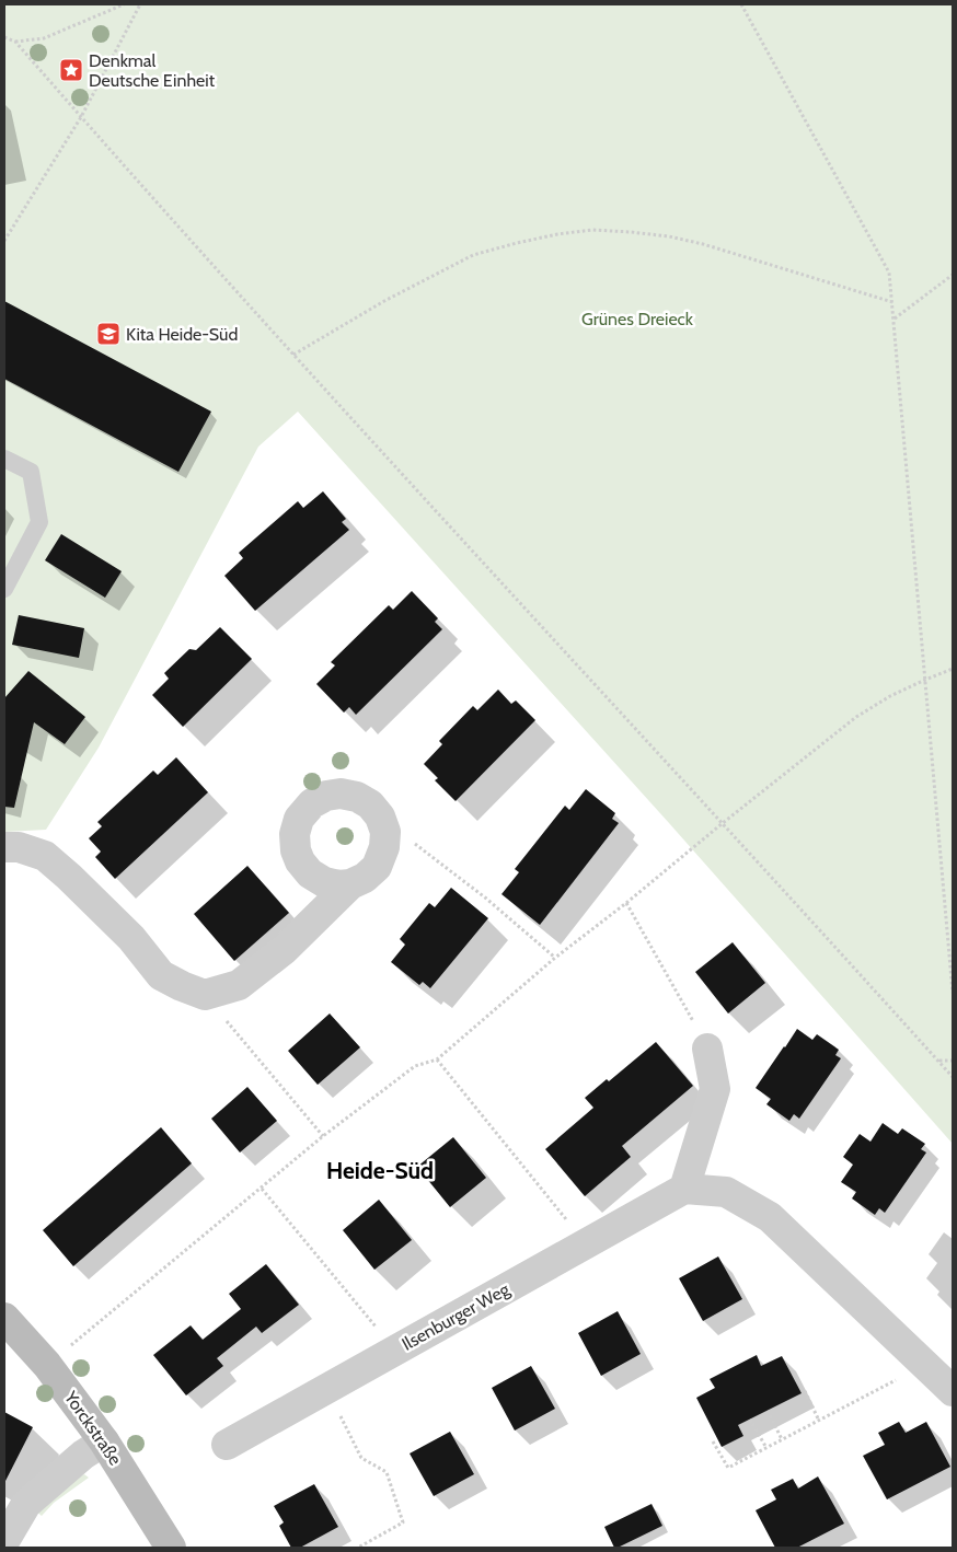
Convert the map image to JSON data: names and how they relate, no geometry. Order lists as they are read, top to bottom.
{
  "streets": {
    "street": ["Ilsenburger Weg", "Yorckstraße"]
  },
  "districts": ["Heide-Süd"],
  "parks": ["Grünes Dreieck"],
  "places": {
    "place": ["Denkmal Deutsche Einheit"],
    "school or university": ["Kita Heide-Süd"]
  }
}
